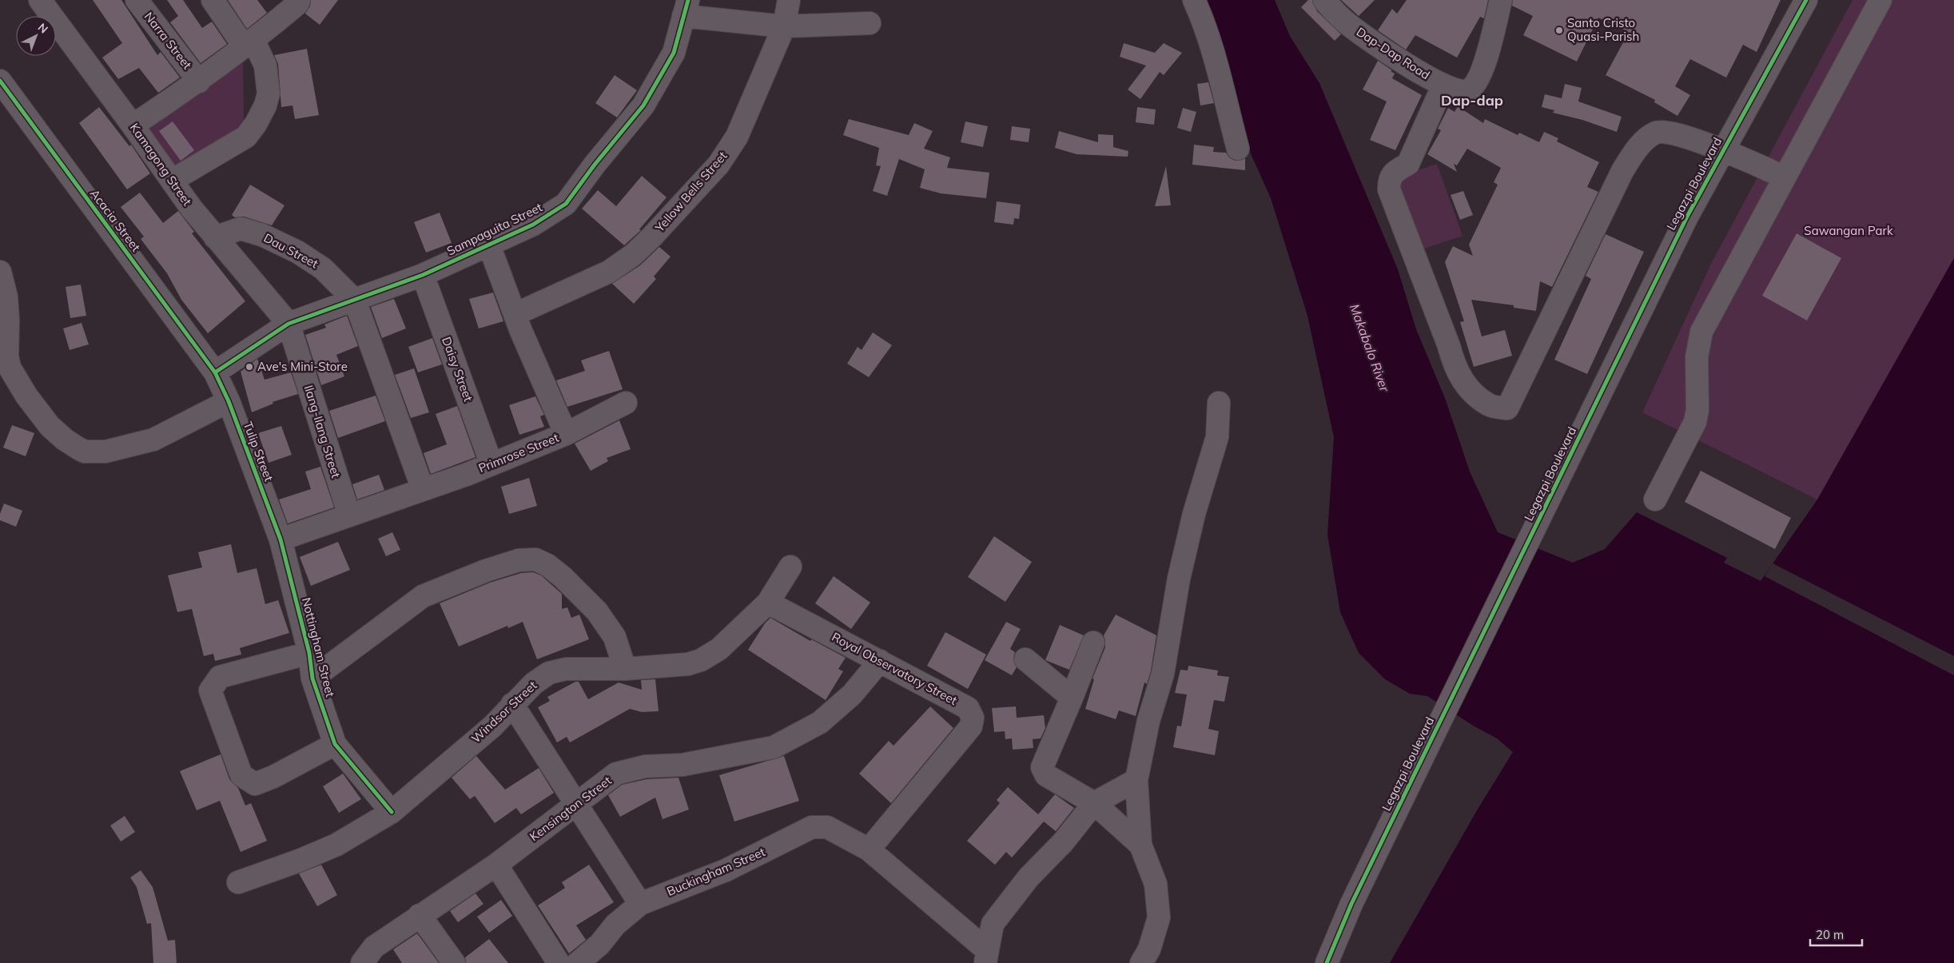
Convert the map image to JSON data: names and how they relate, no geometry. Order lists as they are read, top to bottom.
{
  "streets": {
    "street": [
      "Narra Street",
      "Dap-Dap Road",
      "Kamagong Street",
      "Legazpi Boulevard",
      "Yellow Bells Street",
      "Acacia Street",
      "Sampaguita Street",
      "Dau Street",
      "Daisy Street",
      "Ilang-Ilang Street",
      "Tulip Street",
      "Primrose Street",
      "Nottingham Street",
      "Royal Observatory Street",
      "Windsor Street",
      "Kensington Street",
      "Buckingham Street"
    ]
  },
  "crossings": [
    ["Kamagong Street", "Sampaguita Street"],
    ["Kamagong Street", "Dau Street"],
    ["Kamagong Street", "Ilang-Ilang Street"],
    ["Yellow Bells Street", "Primrose Street"],
    ["Acacia Street", "Sampaguita Street"],
    ["Acacia Street", "Tulip Street"],
    ["Sampaguita Street", "Dau Street"],
    ["Sampaguita Street", "Daisy Street"],
    ["Sampaguita Street", "Ilang-Ilang Street"],
    ["Sampaguita Street", "Tulip Street"],
    ["Sampaguita Street", "Primrose Street"],
    ["Daisy Street", "Primrose Street"],
    ["Ilang-Ilang Street", "Primrose Street"],
    ["Tulip Street", "Primrose Street"],
    ["Tulip Street", "Nottingham Street"],
    ["Primrose Street", "Nottingham Street"],
    ["Nottingham Street", "Windsor Street"],
    ["Royal Observatory Street", "Windsor Street"],
    ["Royal Observatory Street", "Kensington Street"],
    ["Royal Observatory Street", "Buckingham Street"]
  ],
  "districts": ["Dap-dap"],
  "water": ["Makabalo River"],
  "parks": ["Sawangan Park"],
  "places": ["Santo Cristo Quasi-Parish", "Ave's Mini-Store"],
  "scale_bar": "20 m",
  "north": "top right"
}
